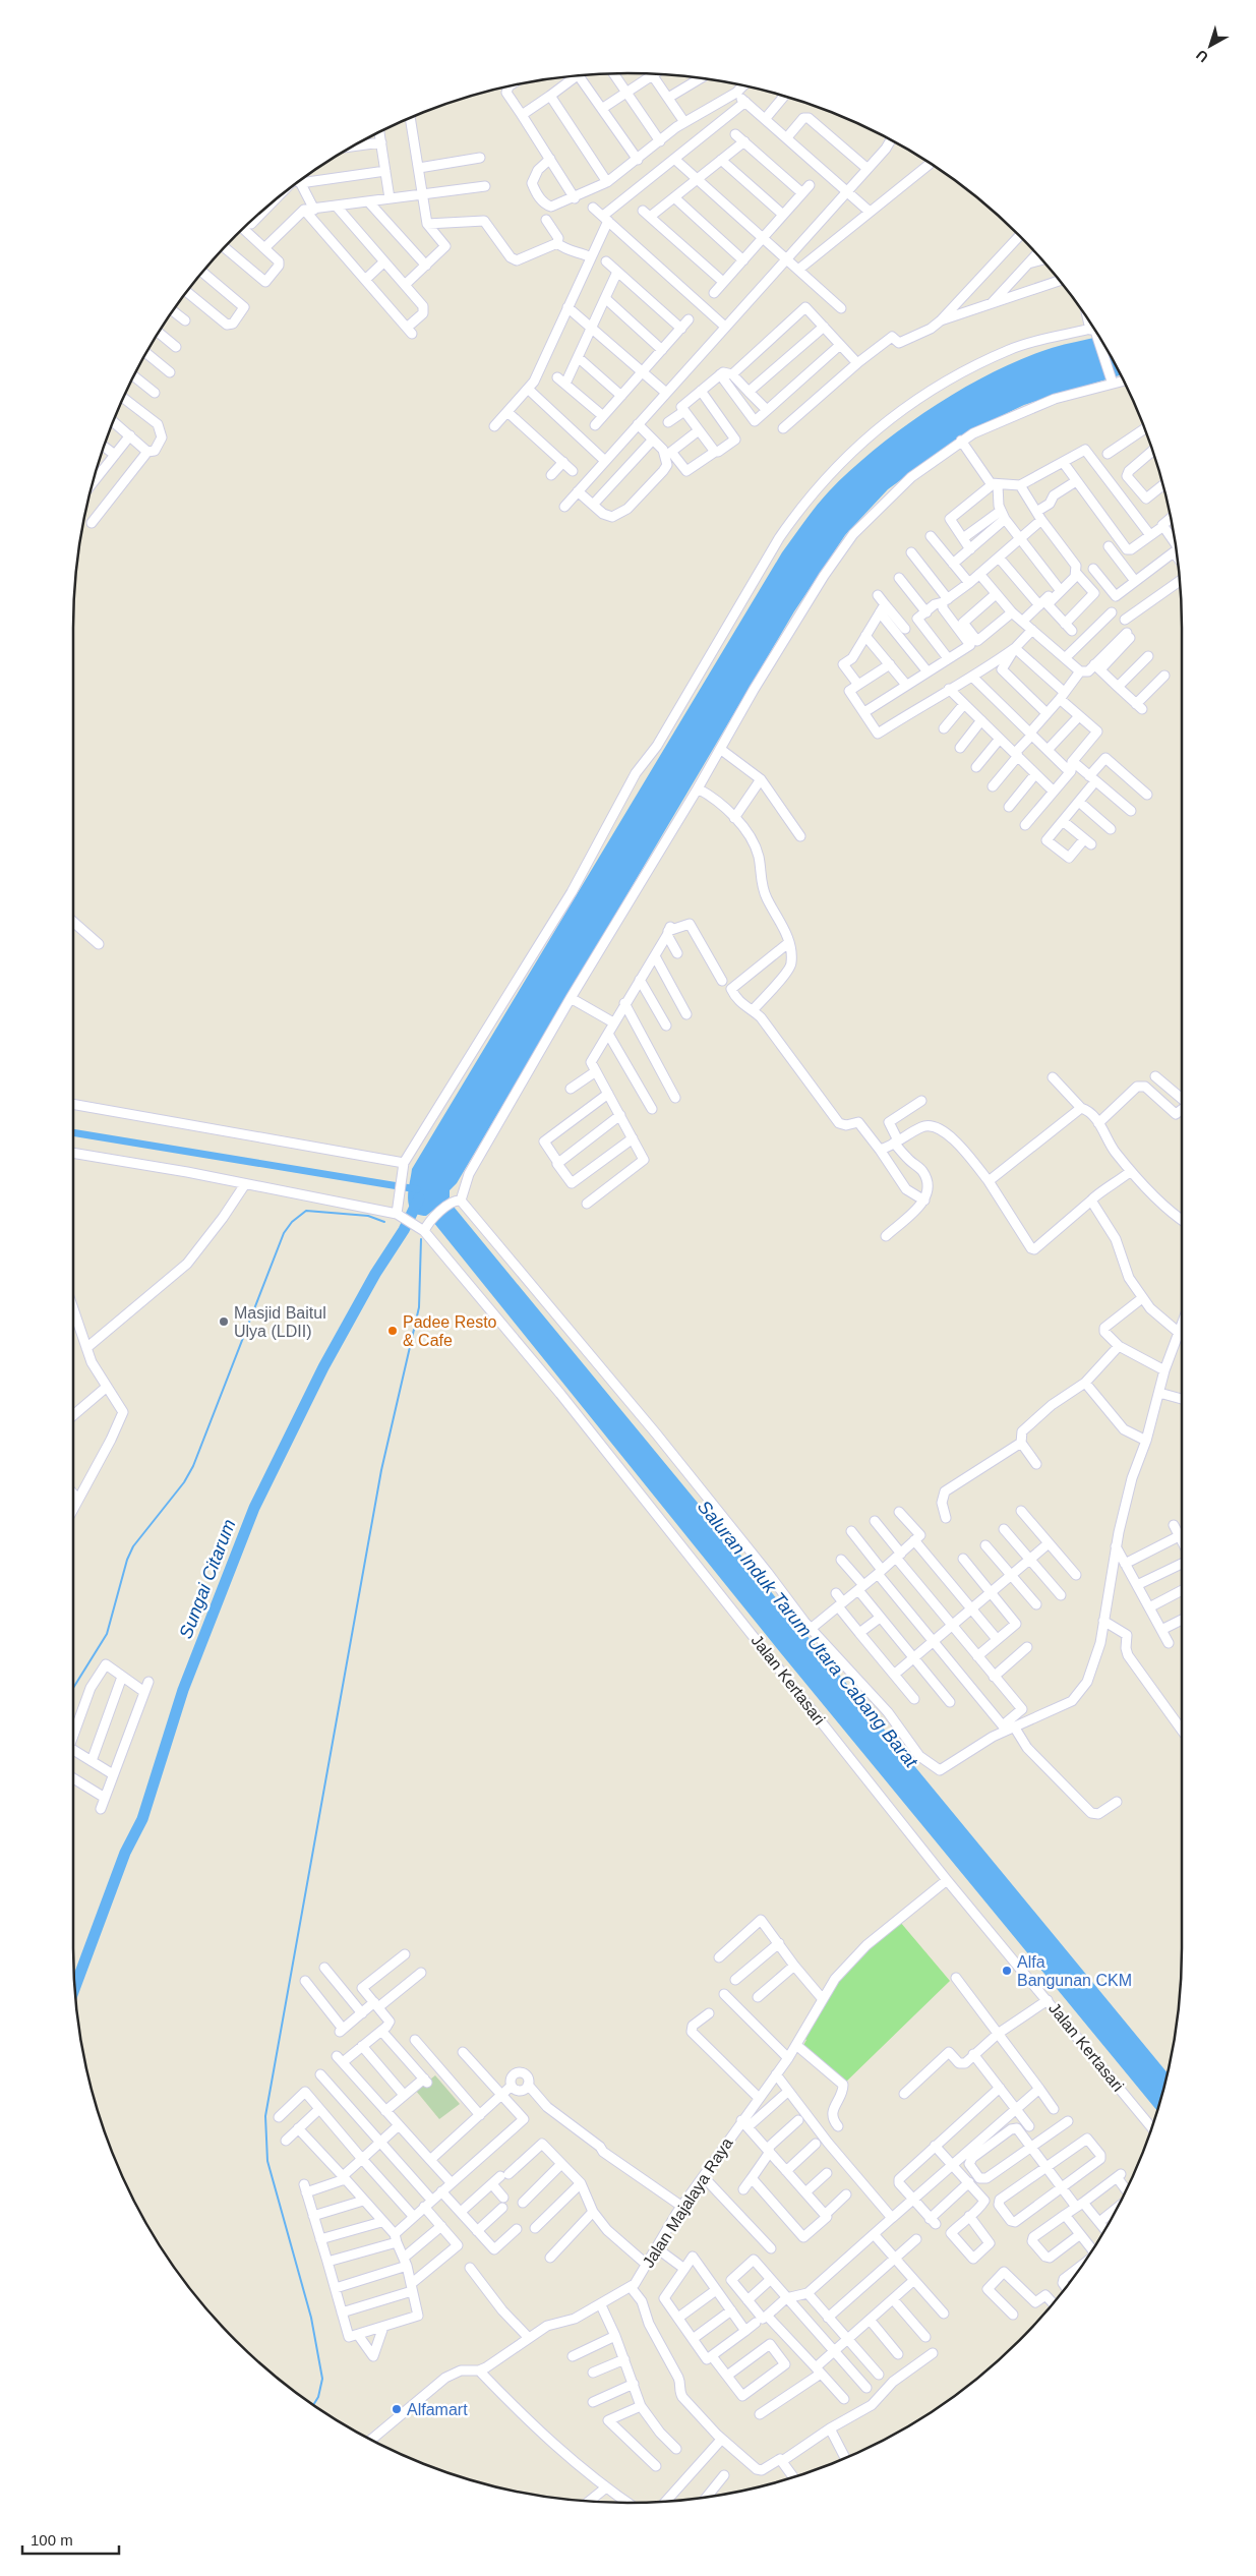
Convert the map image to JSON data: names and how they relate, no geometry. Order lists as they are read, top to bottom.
{
  "streets": {
    "street": ["Jalan Kertasari", "Jalan Majalaya Raya"]
  },
  "crossings": [
    ["Jalan Kertasari", "Jalan Majalaya Raya"]
  ],
  "water": ["Sungai Citarum", "Saluran Induk Tarum Utara Cabang Barat"],
  "places": [
    "Masjid Baitul Ulya (LDII)",
    "Padee Resto & Cafe",
    "Alfa Bangunan CKM",
    "Alfamart"
  ],
  "scale_bar": "100 m",
  "north": "bottom left"
}
